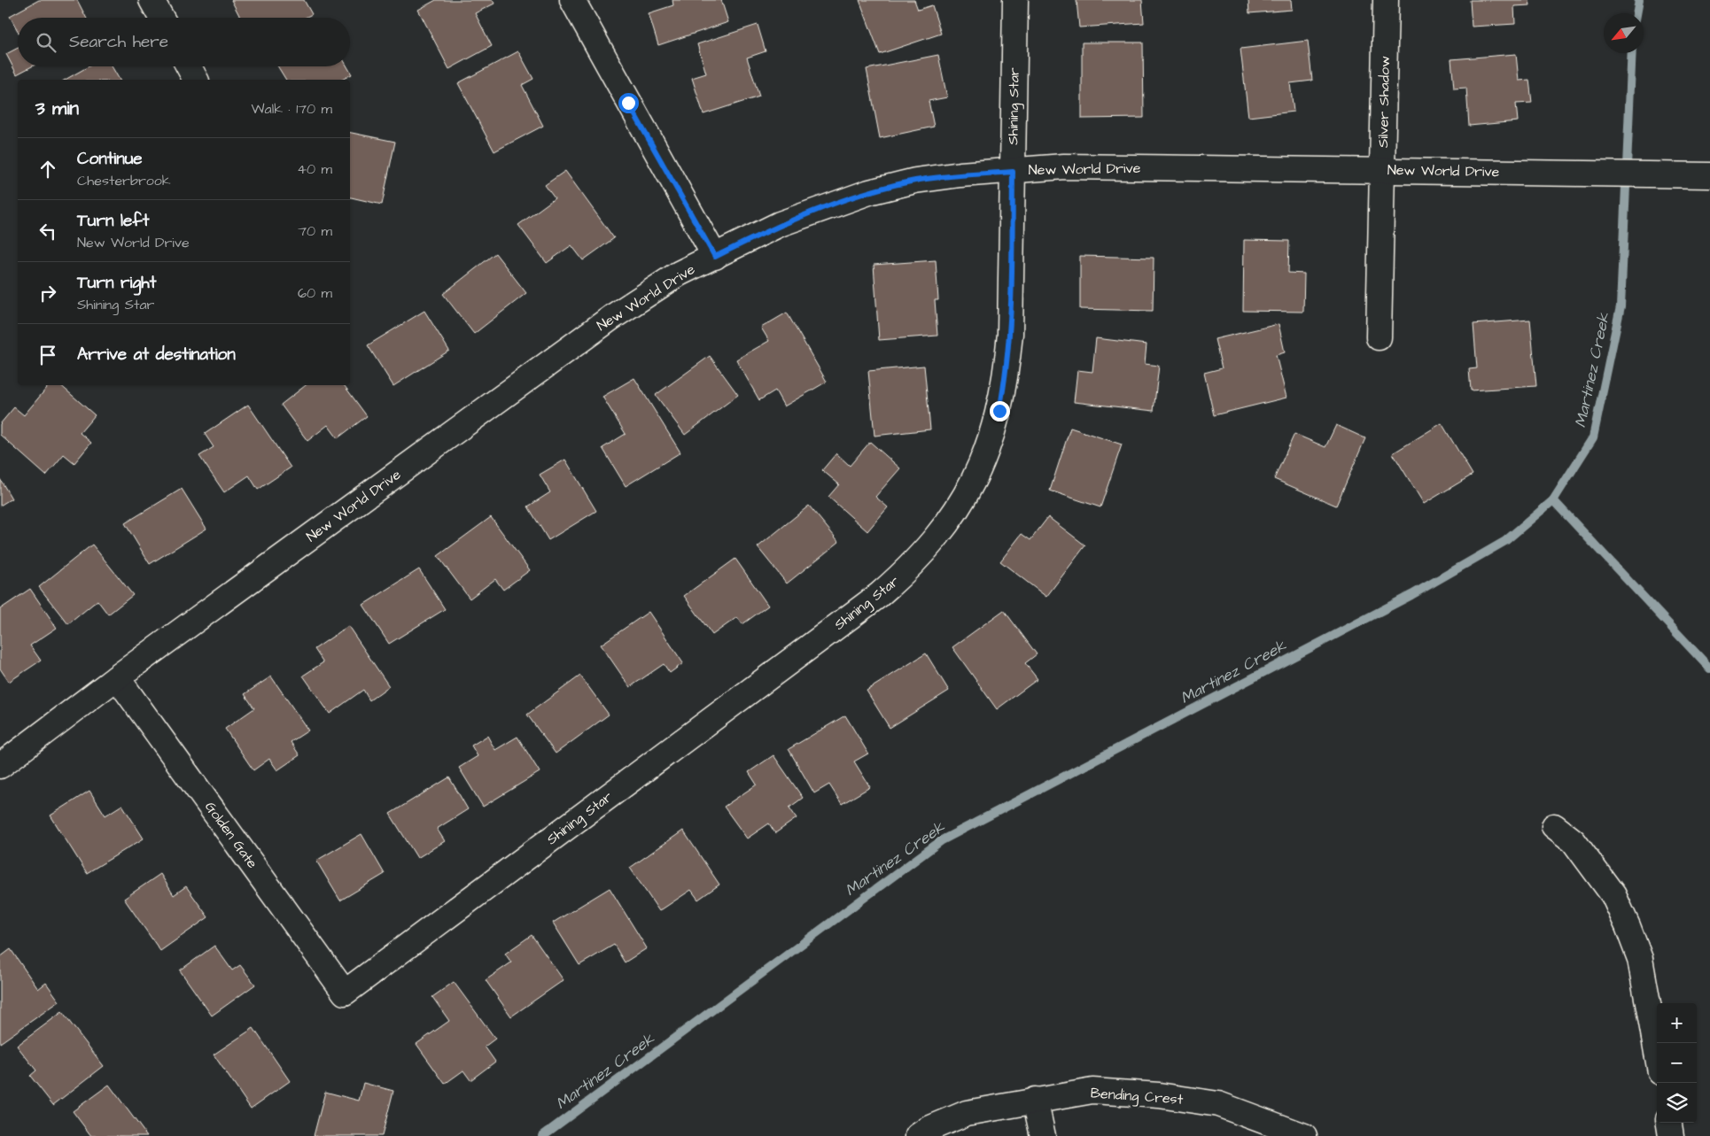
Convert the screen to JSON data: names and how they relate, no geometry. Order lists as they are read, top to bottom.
{
  "streets": {
    "street": [
      "Silver Shadow",
      "Shining Star",
      "New World Drive",
      "Golden Gate",
      "Bending Crest"
    ]
  },
  "crossings": [
    ["Silver Shadow", "New World Drive"],
    ["Shining Star", "New World Drive"],
    ["Shining Star", "Golden Gate"],
    ["New World Drive", "Golden Gate"]
  ],
  "water": ["Martinez Creek"],
  "north": "bottom left",
  "page": {
    "search": "Search here",
    "heading": ["3 min", "Walk · 170 m"],
    "list": [
      ["Continue", "Chesterbrook", "40 m"],
      ["Turn left", "New World Drive", "70 m"],
      ["Turn right", "Shining Star", "60 m"],
      "Arrive at destination"
    ],
    "map_buttons": ["+", "−"]
  }
}
